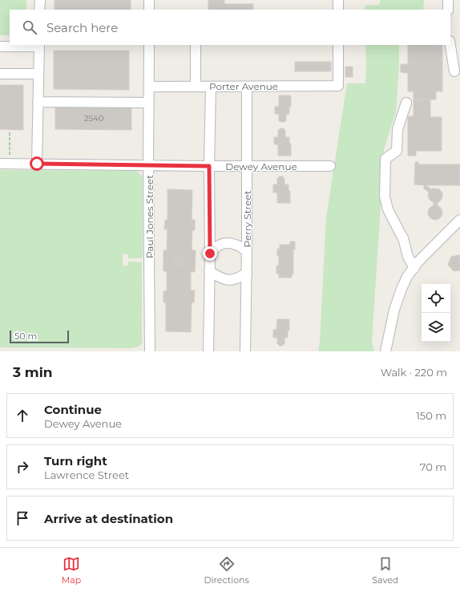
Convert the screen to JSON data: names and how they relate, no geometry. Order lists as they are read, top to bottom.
{
  "streets": {
    "street": [
      "Porter Avenue",
      "Dewey Avenue",
      "Paul Jones Street",
      "Perry Street"
    ]
  },
  "crossings": [
    ["Porter Avenue", "Paul Jones Street"],
    ["Porter Avenue", "Perry Street"],
    ["Dewey Avenue", "Paul Jones Street"],
    ["Dewey Avenue", "Perry Street"]
  ],
  "house_numbers": ["2540"],
  "scale_bar": "50 m",
  "page": {
    "search": "Search here",
    "scale": "50 m",
    "heading": ["3 min", "Walk · 220 m"],
    "list": [
      ["Continue", "Dewey Avenue", "150 m"],
      ["Turn right", "Lawrence Street", "70 m"],
      "Arrive at destination"
    ],
    "nav": ["Map", "Directions", "Saved"]
  }
}
